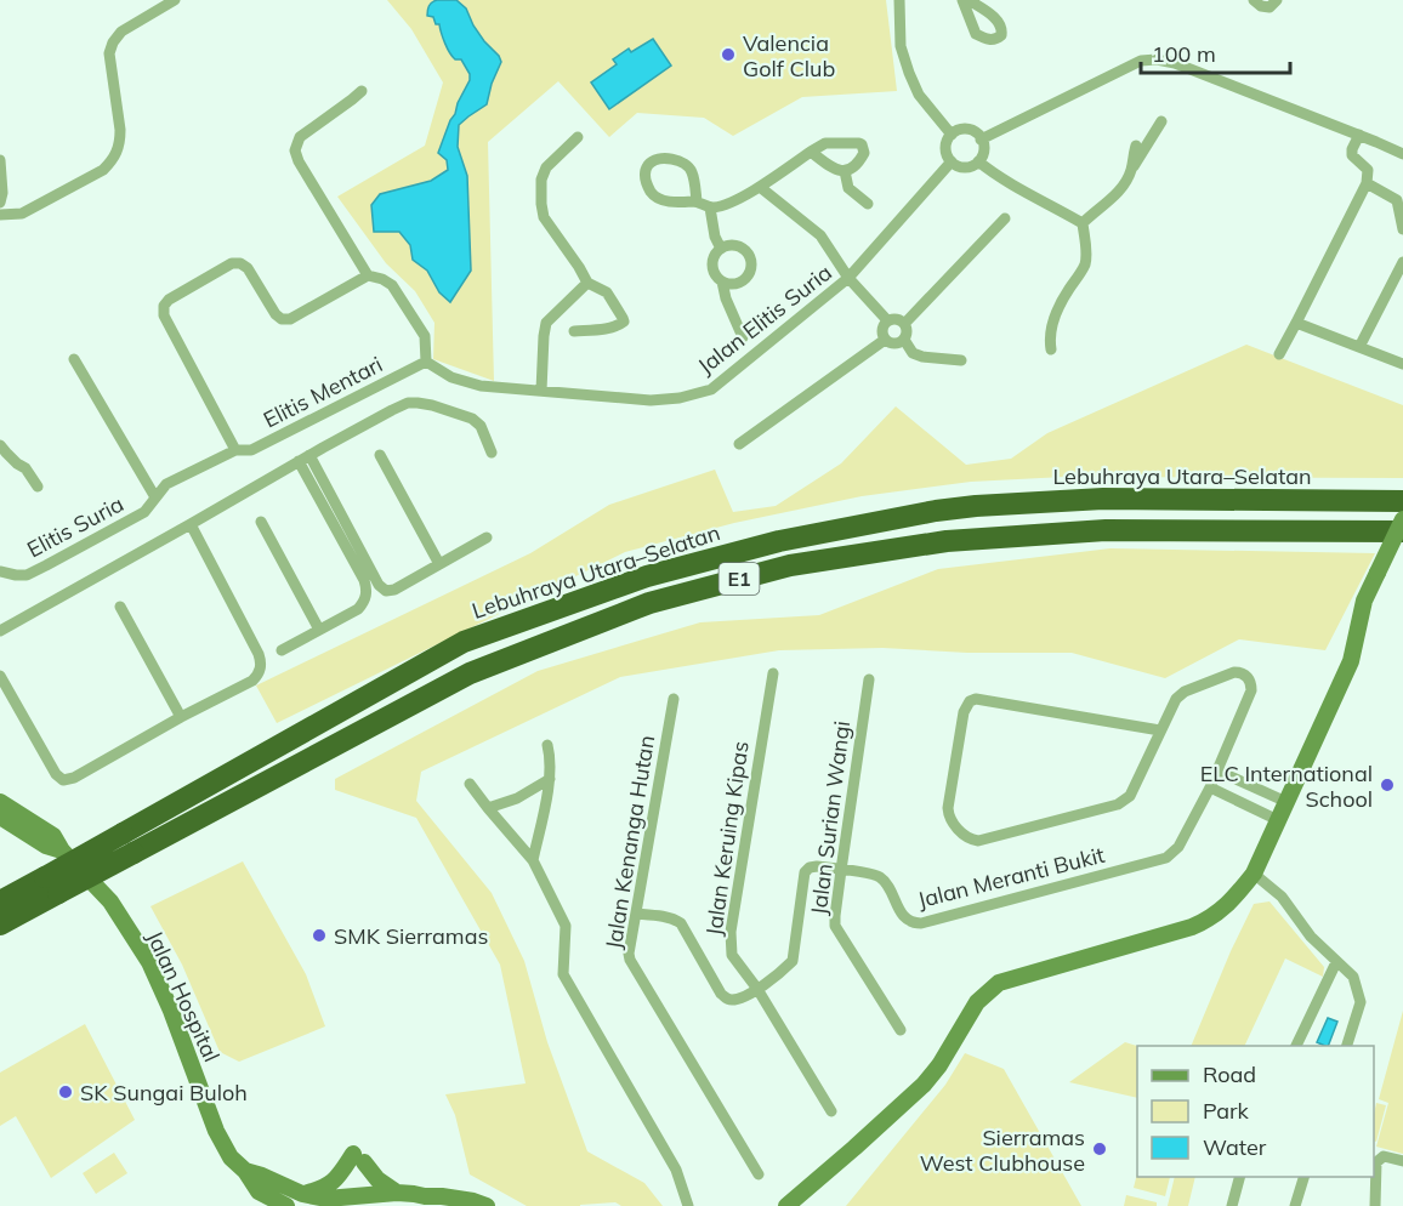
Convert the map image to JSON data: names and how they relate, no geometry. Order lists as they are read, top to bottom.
{
  "streets": {
    "highway": ["Lebuhraya Utara–Selatan", "E1"],
    "street": [
      "Jalan Elitis Suria",
      "Elitis Mentari",
      "Elitis Suria",
      "Jalan Surian Wangi",
      "Jalan Keruing Kipas",
      "Jalan Kenanga Hutan",
      "Jalan Meranti Bukit",
      "Jalan Hospital"
    ]
  },
  "crossings": [
    ["Jalan Elitis Suria", "Elitis Mentari"],
    ["Elitis Mentari", "Elitis Suria"],
    ["Jalan Surian Wangi", "Jalan Meranti Bukit"],
    ["Jalan Keruing Kipas", "Jalan Meranti Bukit"],
    ["Jalan Kenanga Hutan", "Jalan Meranti Bukit"]
  ],
  "places": [
    "Valencia Golf Club",
    "ELC International School",
    "SMK Sierramas",
    "SK Sungai Buloh",
    "Sierramas West Clubhouse"
  ],
  "legend": ["Road", "Park", "Water"],
  "scale_bar": "100 m"
}
